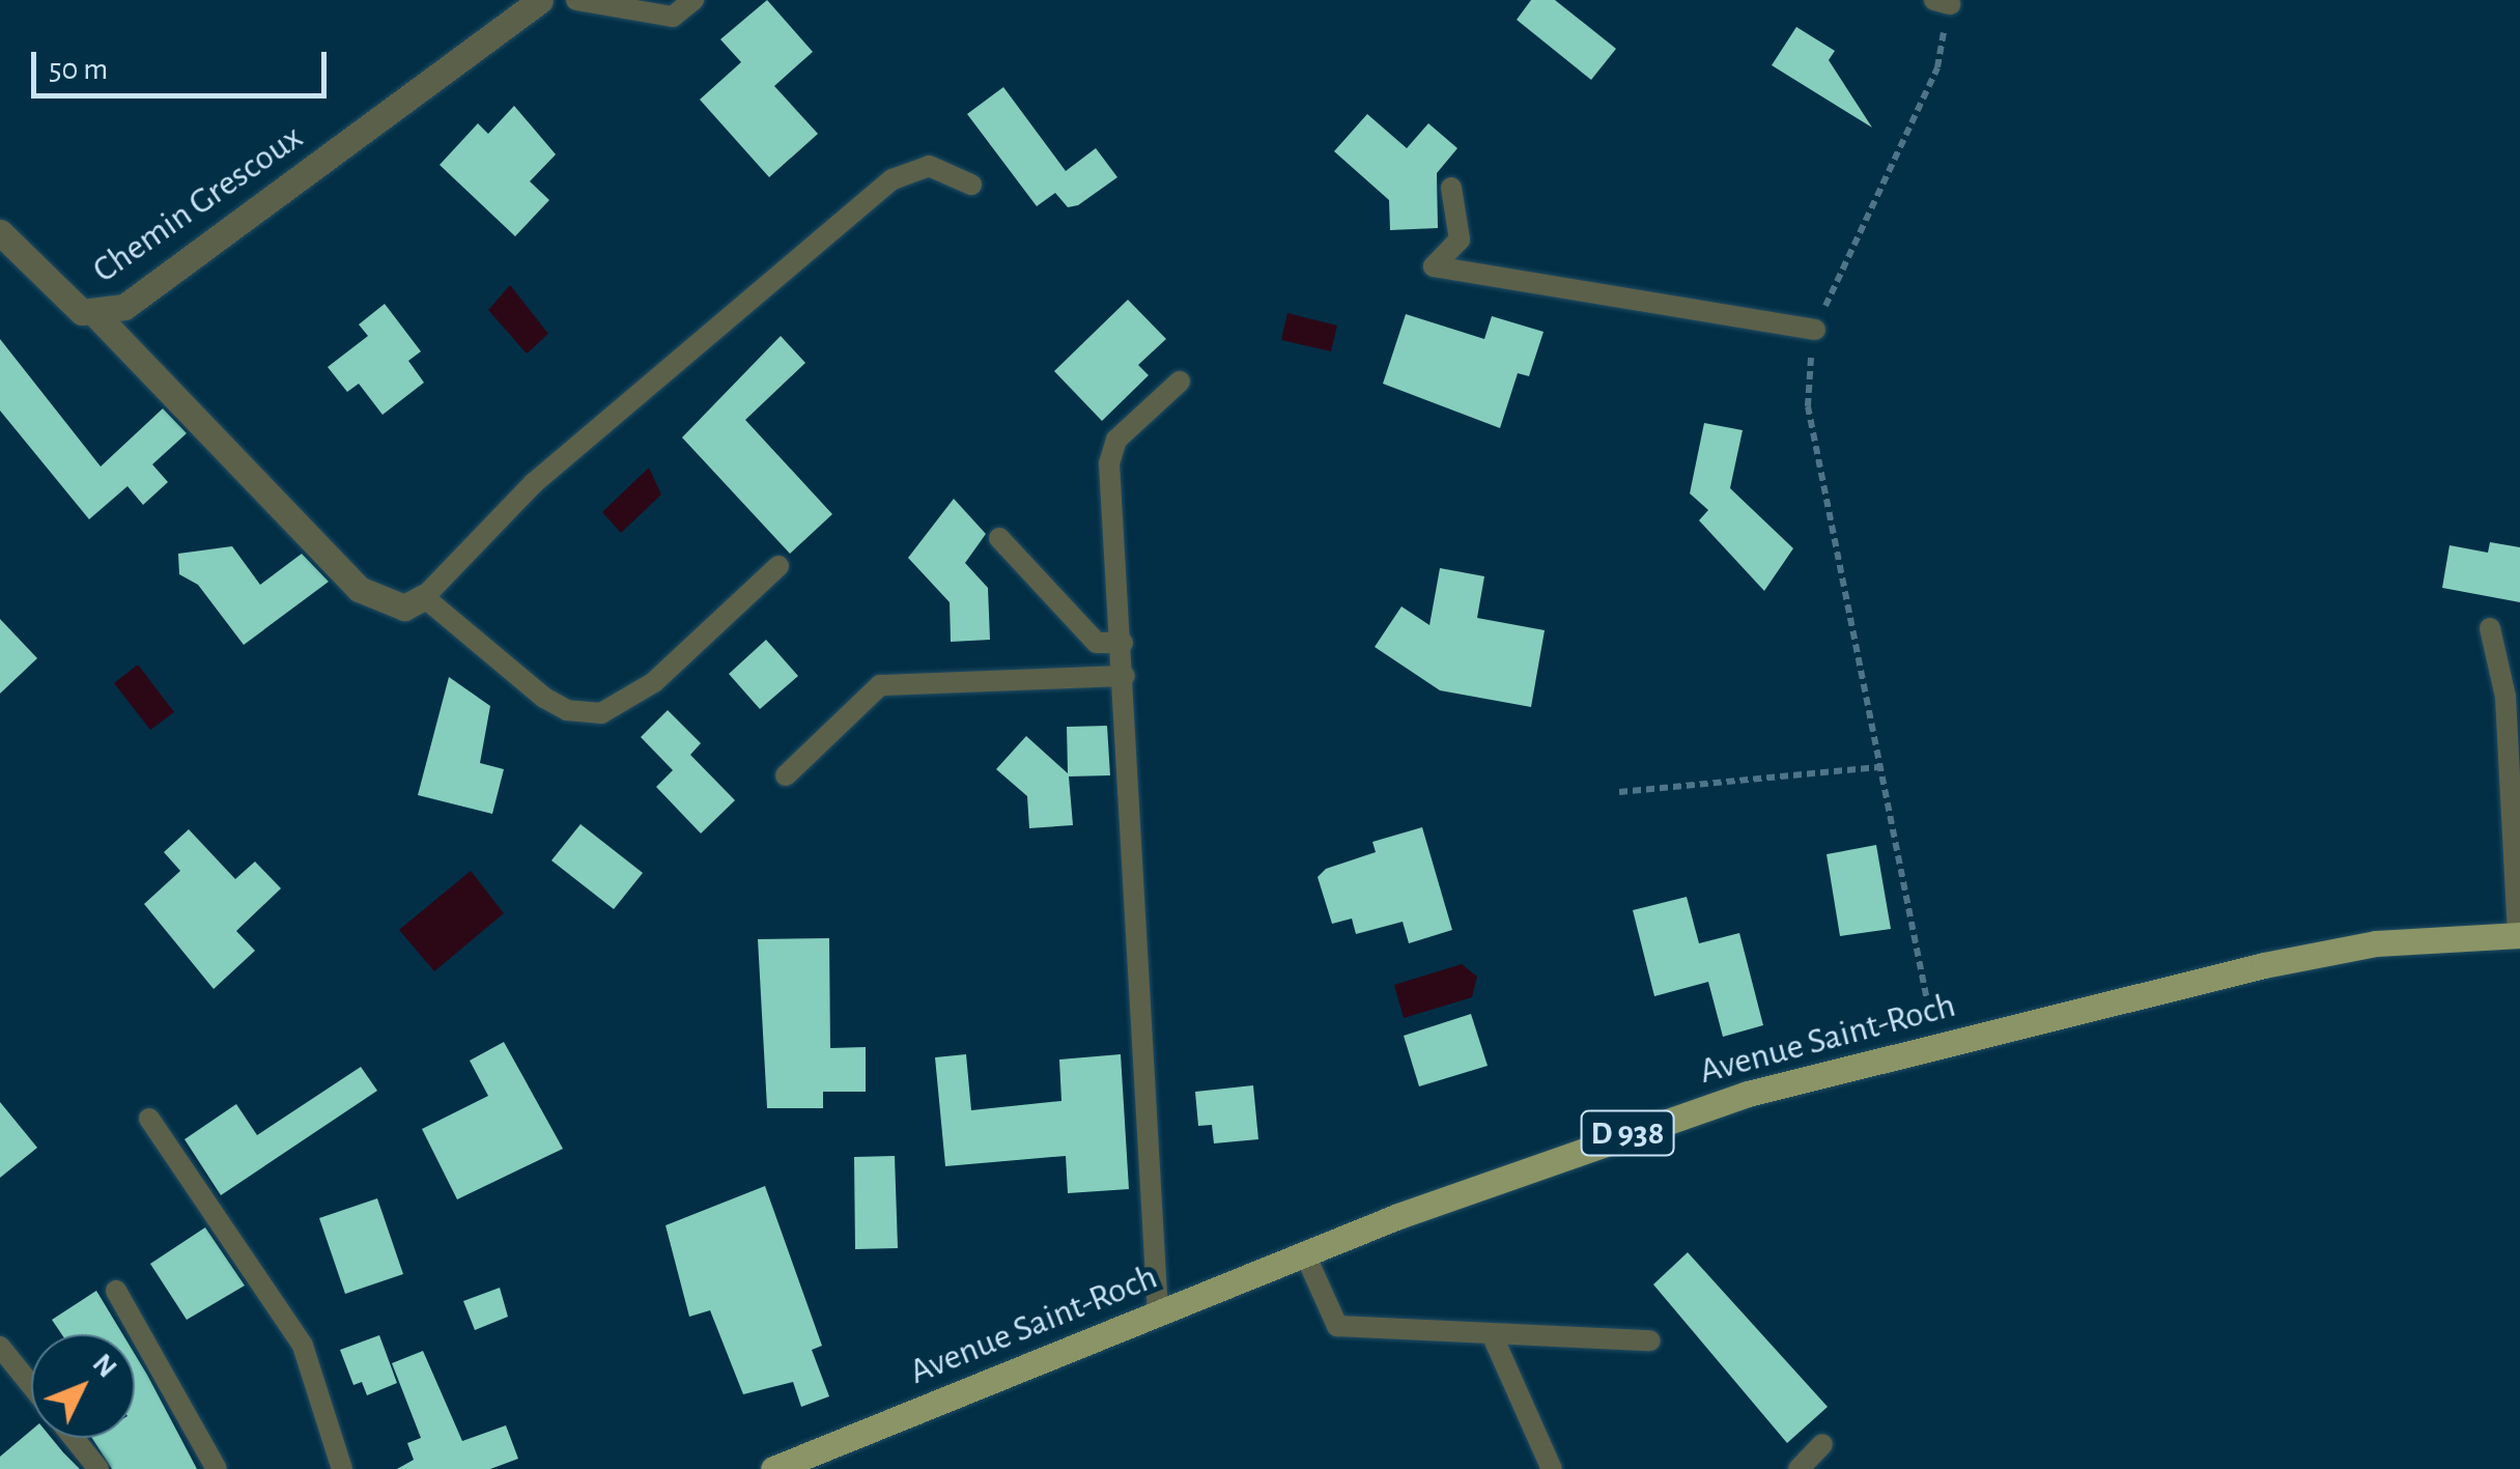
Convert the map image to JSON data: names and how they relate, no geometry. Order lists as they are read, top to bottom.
{
  "streets": {
    "main road": ["Avenue Saint-Roch", "D 938"],
    "street": ["Chemin Grescoux"]
  },
  "scale_bar": "50 m",
  "north": "top right"
}
